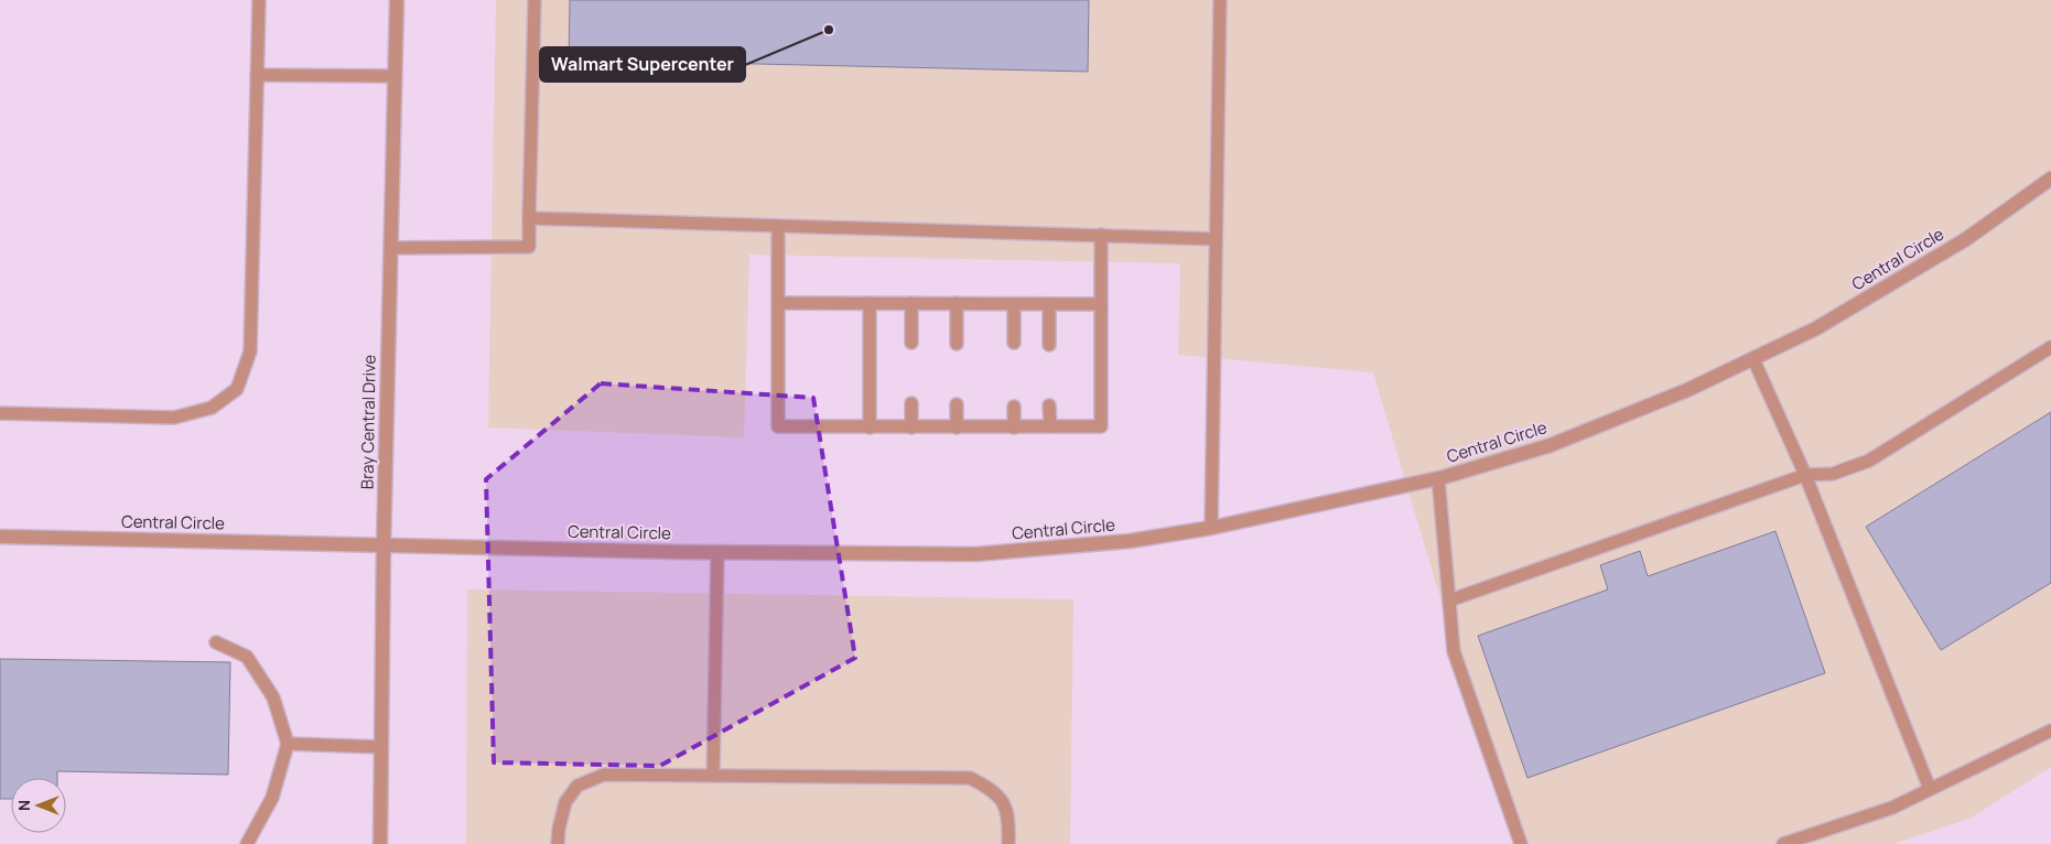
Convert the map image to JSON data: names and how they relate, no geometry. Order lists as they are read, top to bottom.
{
  "streets": {
    "street": ["Central Circle", "Bray Central Drive"]
  },
  "crossings": [
    ["Central Circle", "Bray Central Drive"]
  ],
  "places": ["Walmart Supercenter"],
  "north": "left"
}
